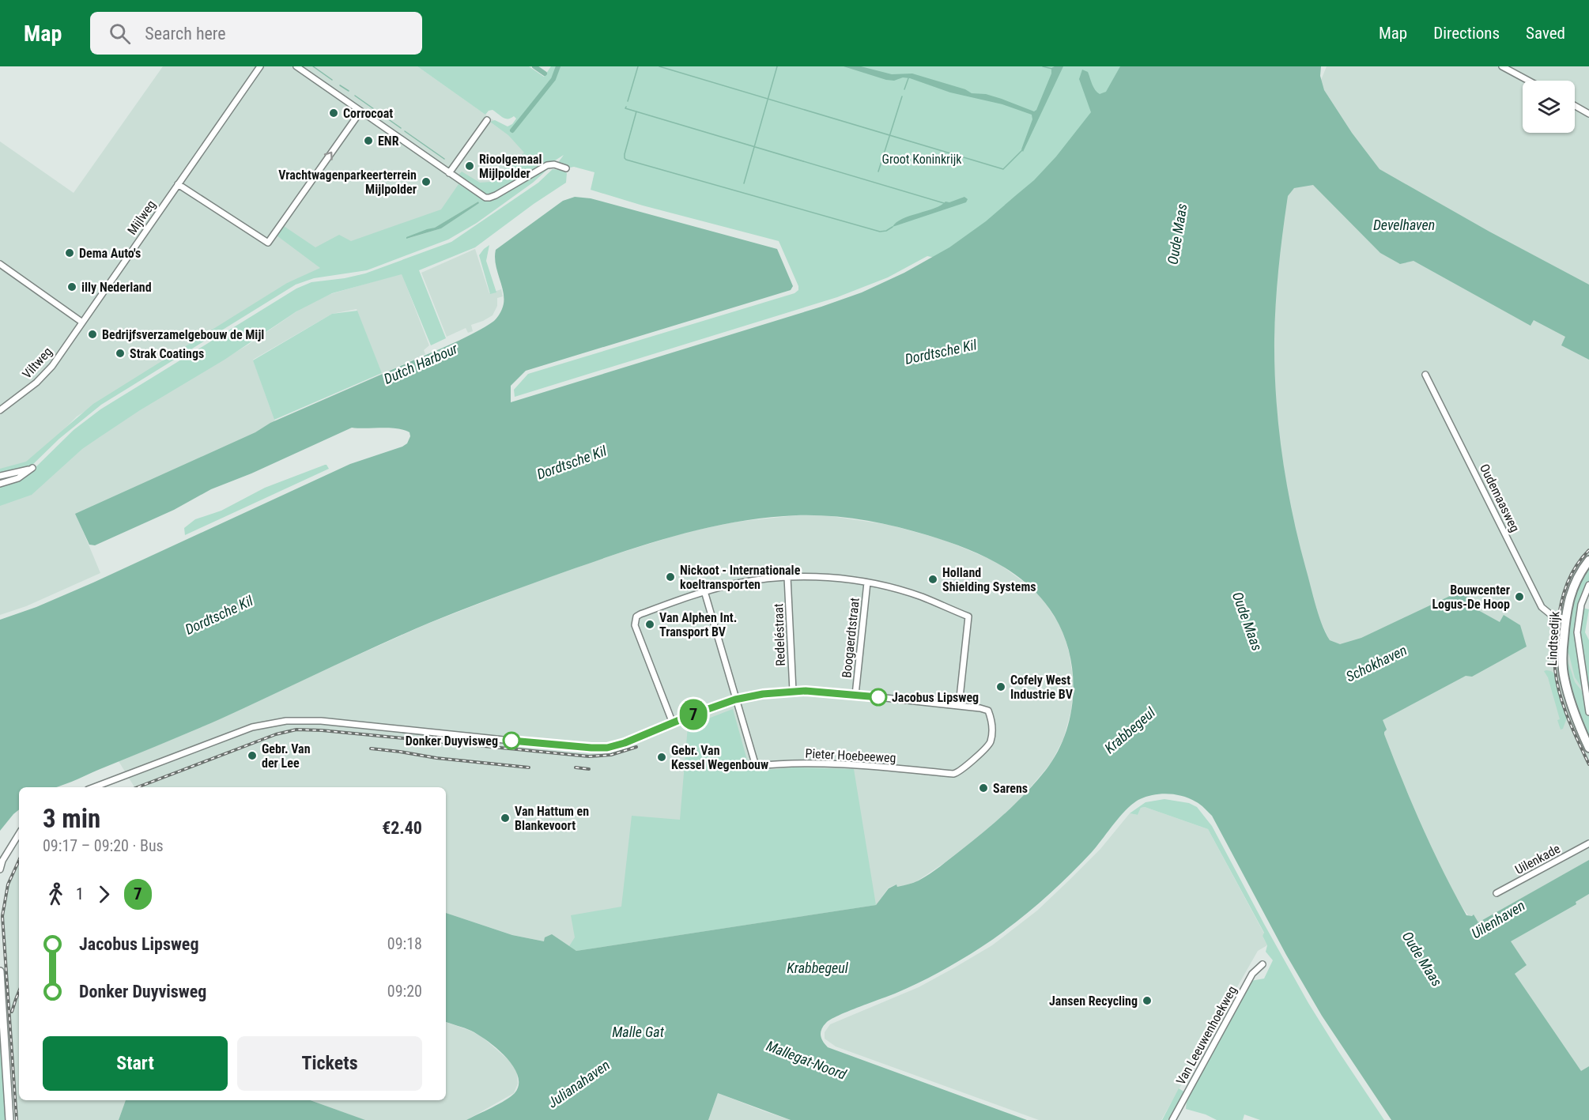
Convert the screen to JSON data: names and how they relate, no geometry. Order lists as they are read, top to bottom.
{
  "streets": {
    "main road": ["Lindtsedijk"],
    "street": [
      "Mijlweg",
      "Viltweg",
      "Oudemaasweg",
      "Redeléstraat",
      "Boogaerdtstraat",
      "Pieter Hoebeeweg",
      "Uilenkade",
      "Van Leeuwenhoekweg"
    ]
  },
  "crossings": [
    ["Mijlweg", "Viltweg"],
    ["Oudemaasweg", "Lindtsedijk"]
  ],
  "water": [
    "Develhaven",
    "Oude Maas",
    "Dordtsche Kil",
    "Dutch Harbour",
    "Schokhaven",
    "Krabbegeul",
    "Uilenhaven",
    "Malle Gat",
    "Mallegat-Noord",
    "Julianahaven"
  ],
  "parks": ["Groot Koninkrijk"],
  "places": [
    "Corrocoat",
    "ENR",
    "Rioolgemaal Mijlpolder",
    "Vrachtwagenparkeerterrein Mijlpolder",
    "Dema Auto's",
    "illy Nederland",
    "Bedrijfsverzamelgebouw de Mijl",
    "Strak Coatings",
    "Nickoot - Internationale koeltransporten",
    "Holland Shielding Systems",
    "Bouwcenter Logus-De Hoop",
    "Van Alphen Int. Transport BV",
    "Cofely West Industrie BV",
    "Jacobus Lipsweg",
    "Donker Duyvisweg",
    "Gebr. Van der Lee",
    "Gebr. Van Kessel Wegenbouw",
    "Sarens",
    "Van Hattum en Blankevoort",
    "Jansen Recycling"
  ],
  "lines": ["bus line 7"],
  "page": {
    "header": "Map",
    "search": "Search here",
    "nav": ["Map", "Directions", "Saved"],
    "on_map": "7",
    "heading": ["3 min", "09:17 – 09:20 · Bus", "€2.40"],
    "legs": ["1", "7"],
    "list": [
      {
        "name": "Jacobus Lipsweg",
        "value": "09:18"
      },
      {
        "name": "Donker Duyvisweg",
        "value": "09:20"
      }
    ],
    "buttons": ["Start", "Tickets"]
  }
}
